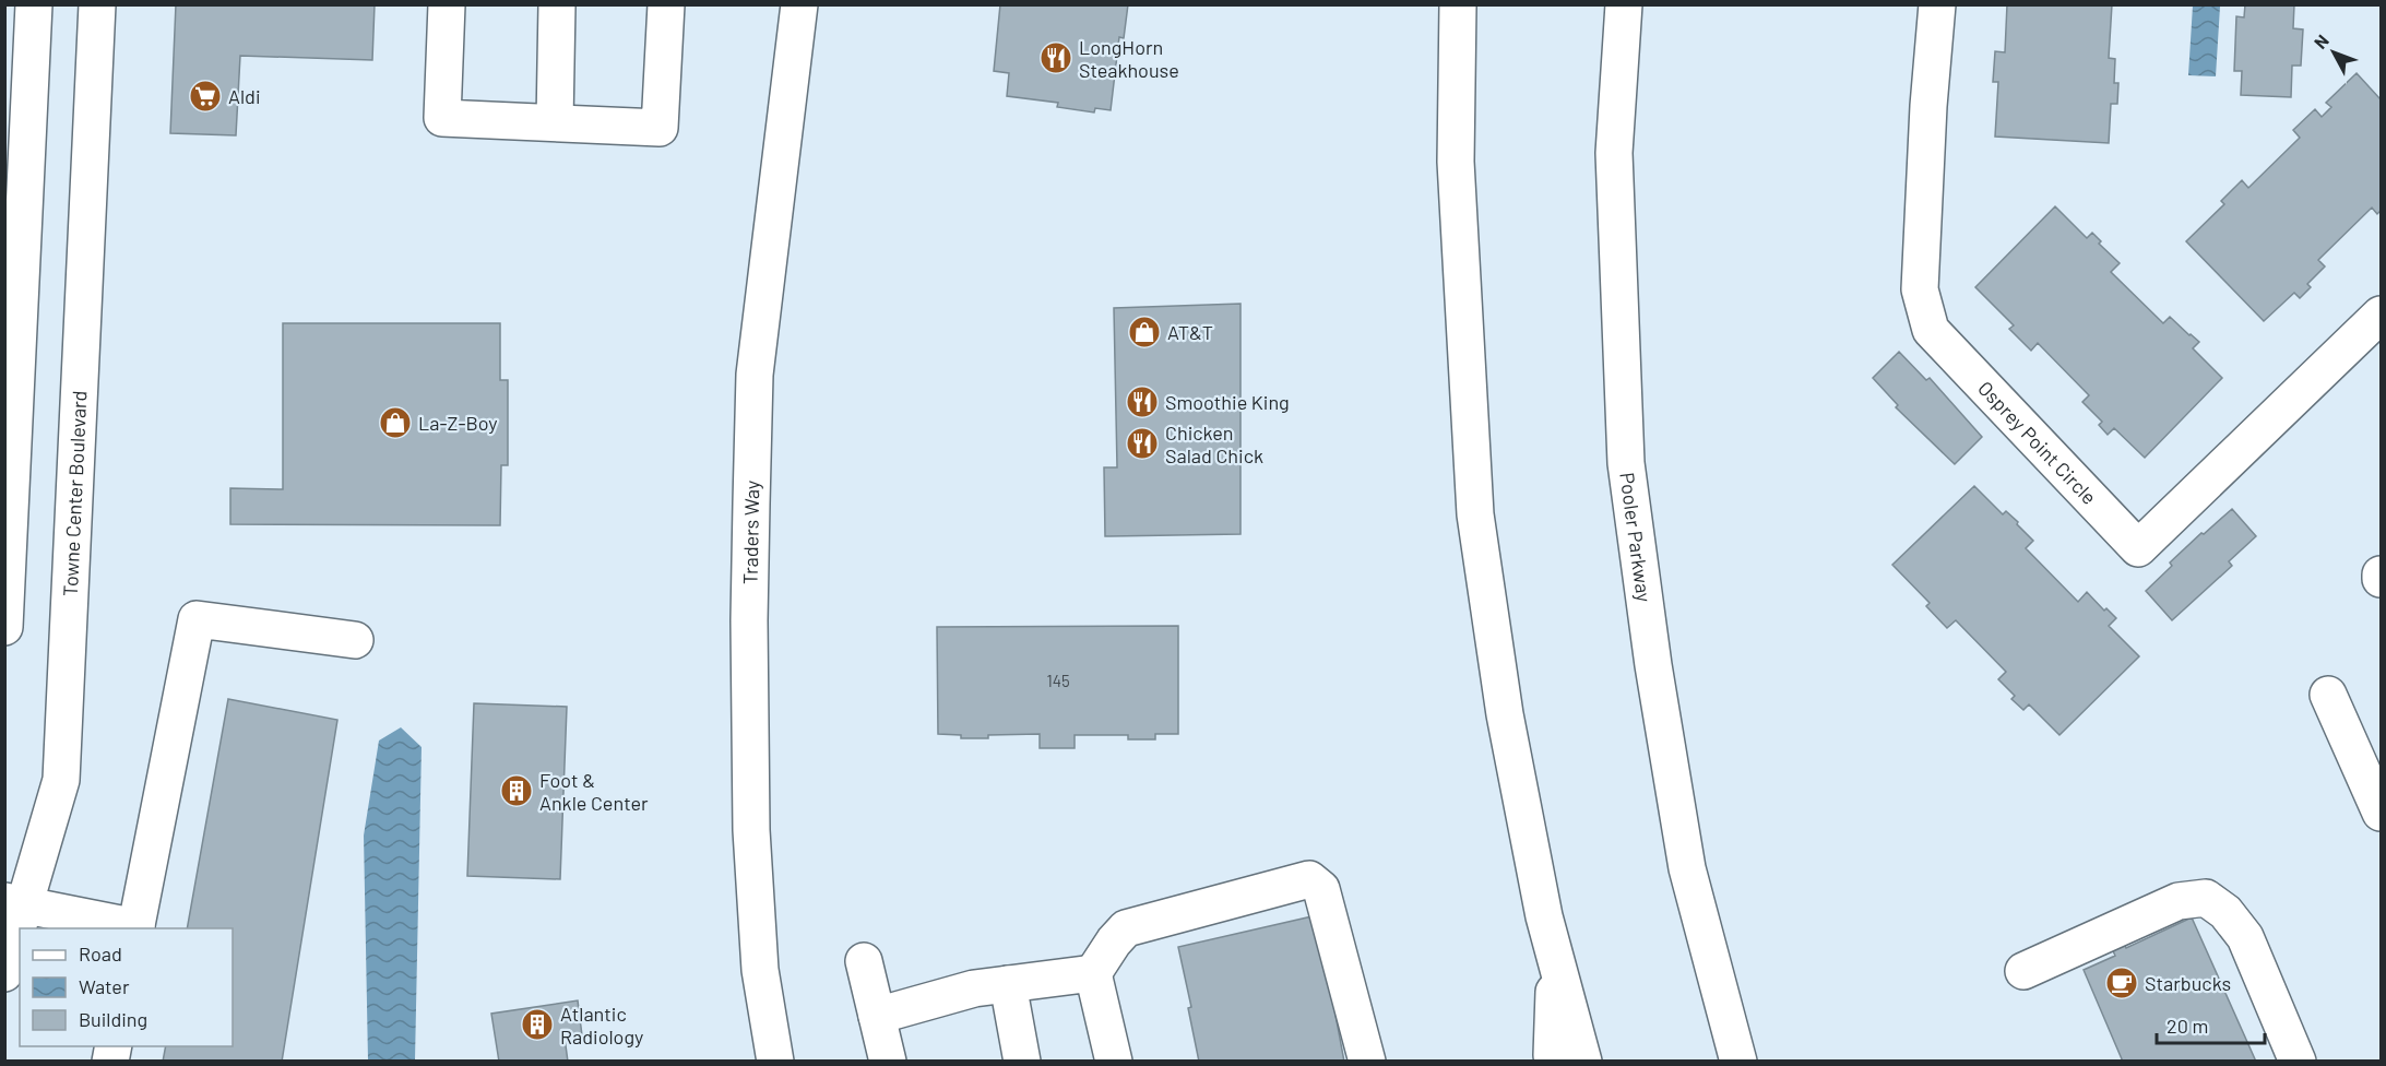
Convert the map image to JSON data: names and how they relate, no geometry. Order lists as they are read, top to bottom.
{
  "streets": {
    "street": [
      "Osprey Point Circle",
      "Towne Center Boulevard",
      "Traders Way",
      "Pooler Parkway"
    ]
  },
  "places": {
    "restaurant": ["LongHorn Steakhouse", "Smoothie King", "Chicken Salad Chick"],
    "supermarket": ["Aldi"],
    "shop": ["AT&T", "La-Z-Boy"],
    "building": ["Foot & Ankle Center", "Atlantic Radiology"],
    "cafe": ["Starbucks"]
  },
  "house_numbers": ["145"],
  "legend": ["Road", "Water", "Building"],
  "scale_bar": "20 m",
  "north": "top left"
}
